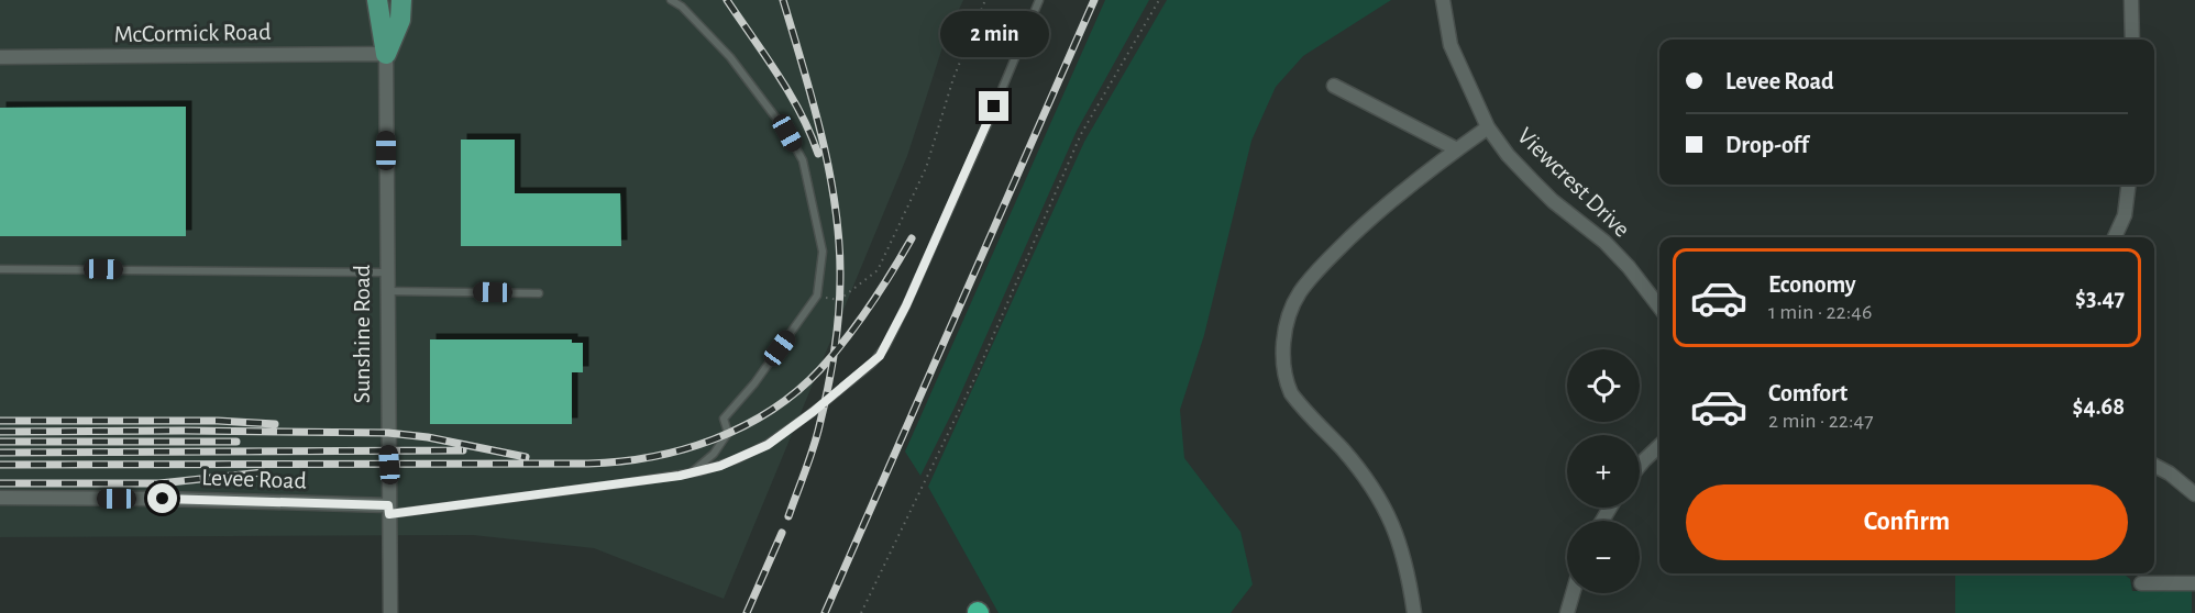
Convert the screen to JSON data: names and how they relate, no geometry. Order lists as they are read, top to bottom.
{
  "streets": {
    "main road": ["Sunshine Road"],
    "street": ["McCormick Road", "Viewcrest Drive", "Levee Road"]
  },
  "crossings": [
    ["McCormick Road", "Sunshine Road"],
    ["Sunshine Road", "Levee Road"]
  ],
  "page": {
    "bubble": "2 min",
    "banner": ["Levee Road", "Drop-off"],
    "list": [
      {
        "name": "Economy",
        "note": "1 min · 22:46",
        "value": "$3.47"
      },
      {
        "name": "Comfort",
        "note": "2 min · 22:47",
        "value": "$4.68"
      }
    ],
    "map_buttons": ["+", "−"],
    "buttons": "Confirm"
  }
}
